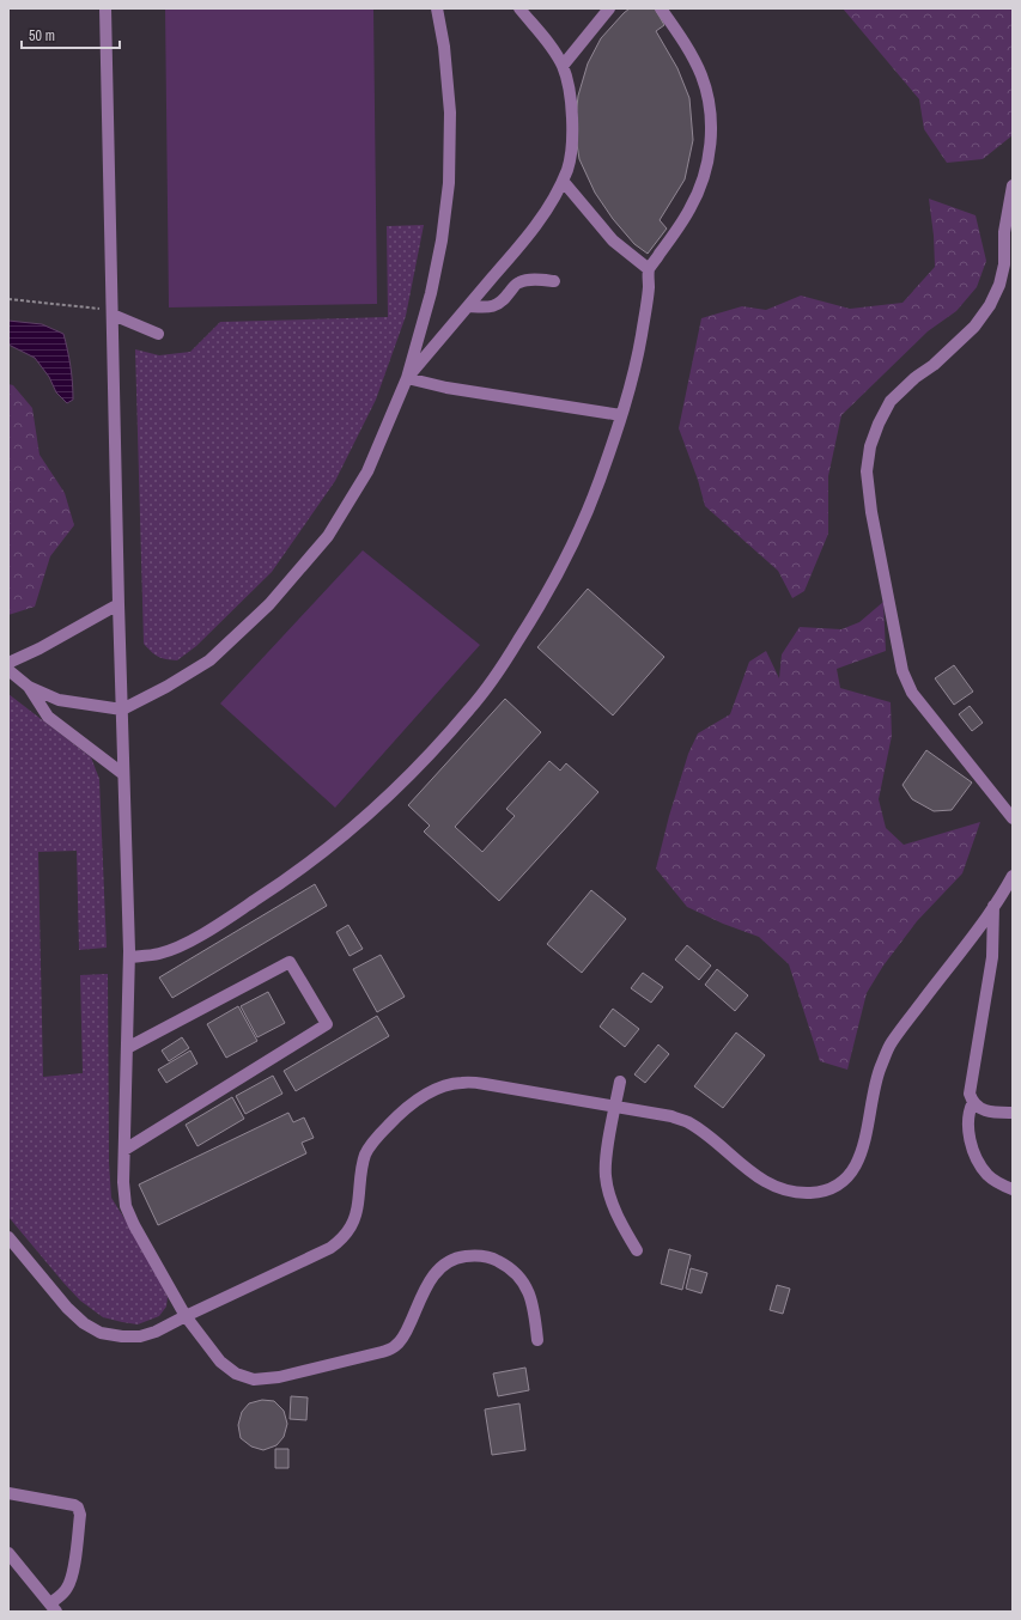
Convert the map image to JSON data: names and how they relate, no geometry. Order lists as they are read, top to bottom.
{
  "scale_bar": "50 m"
}
